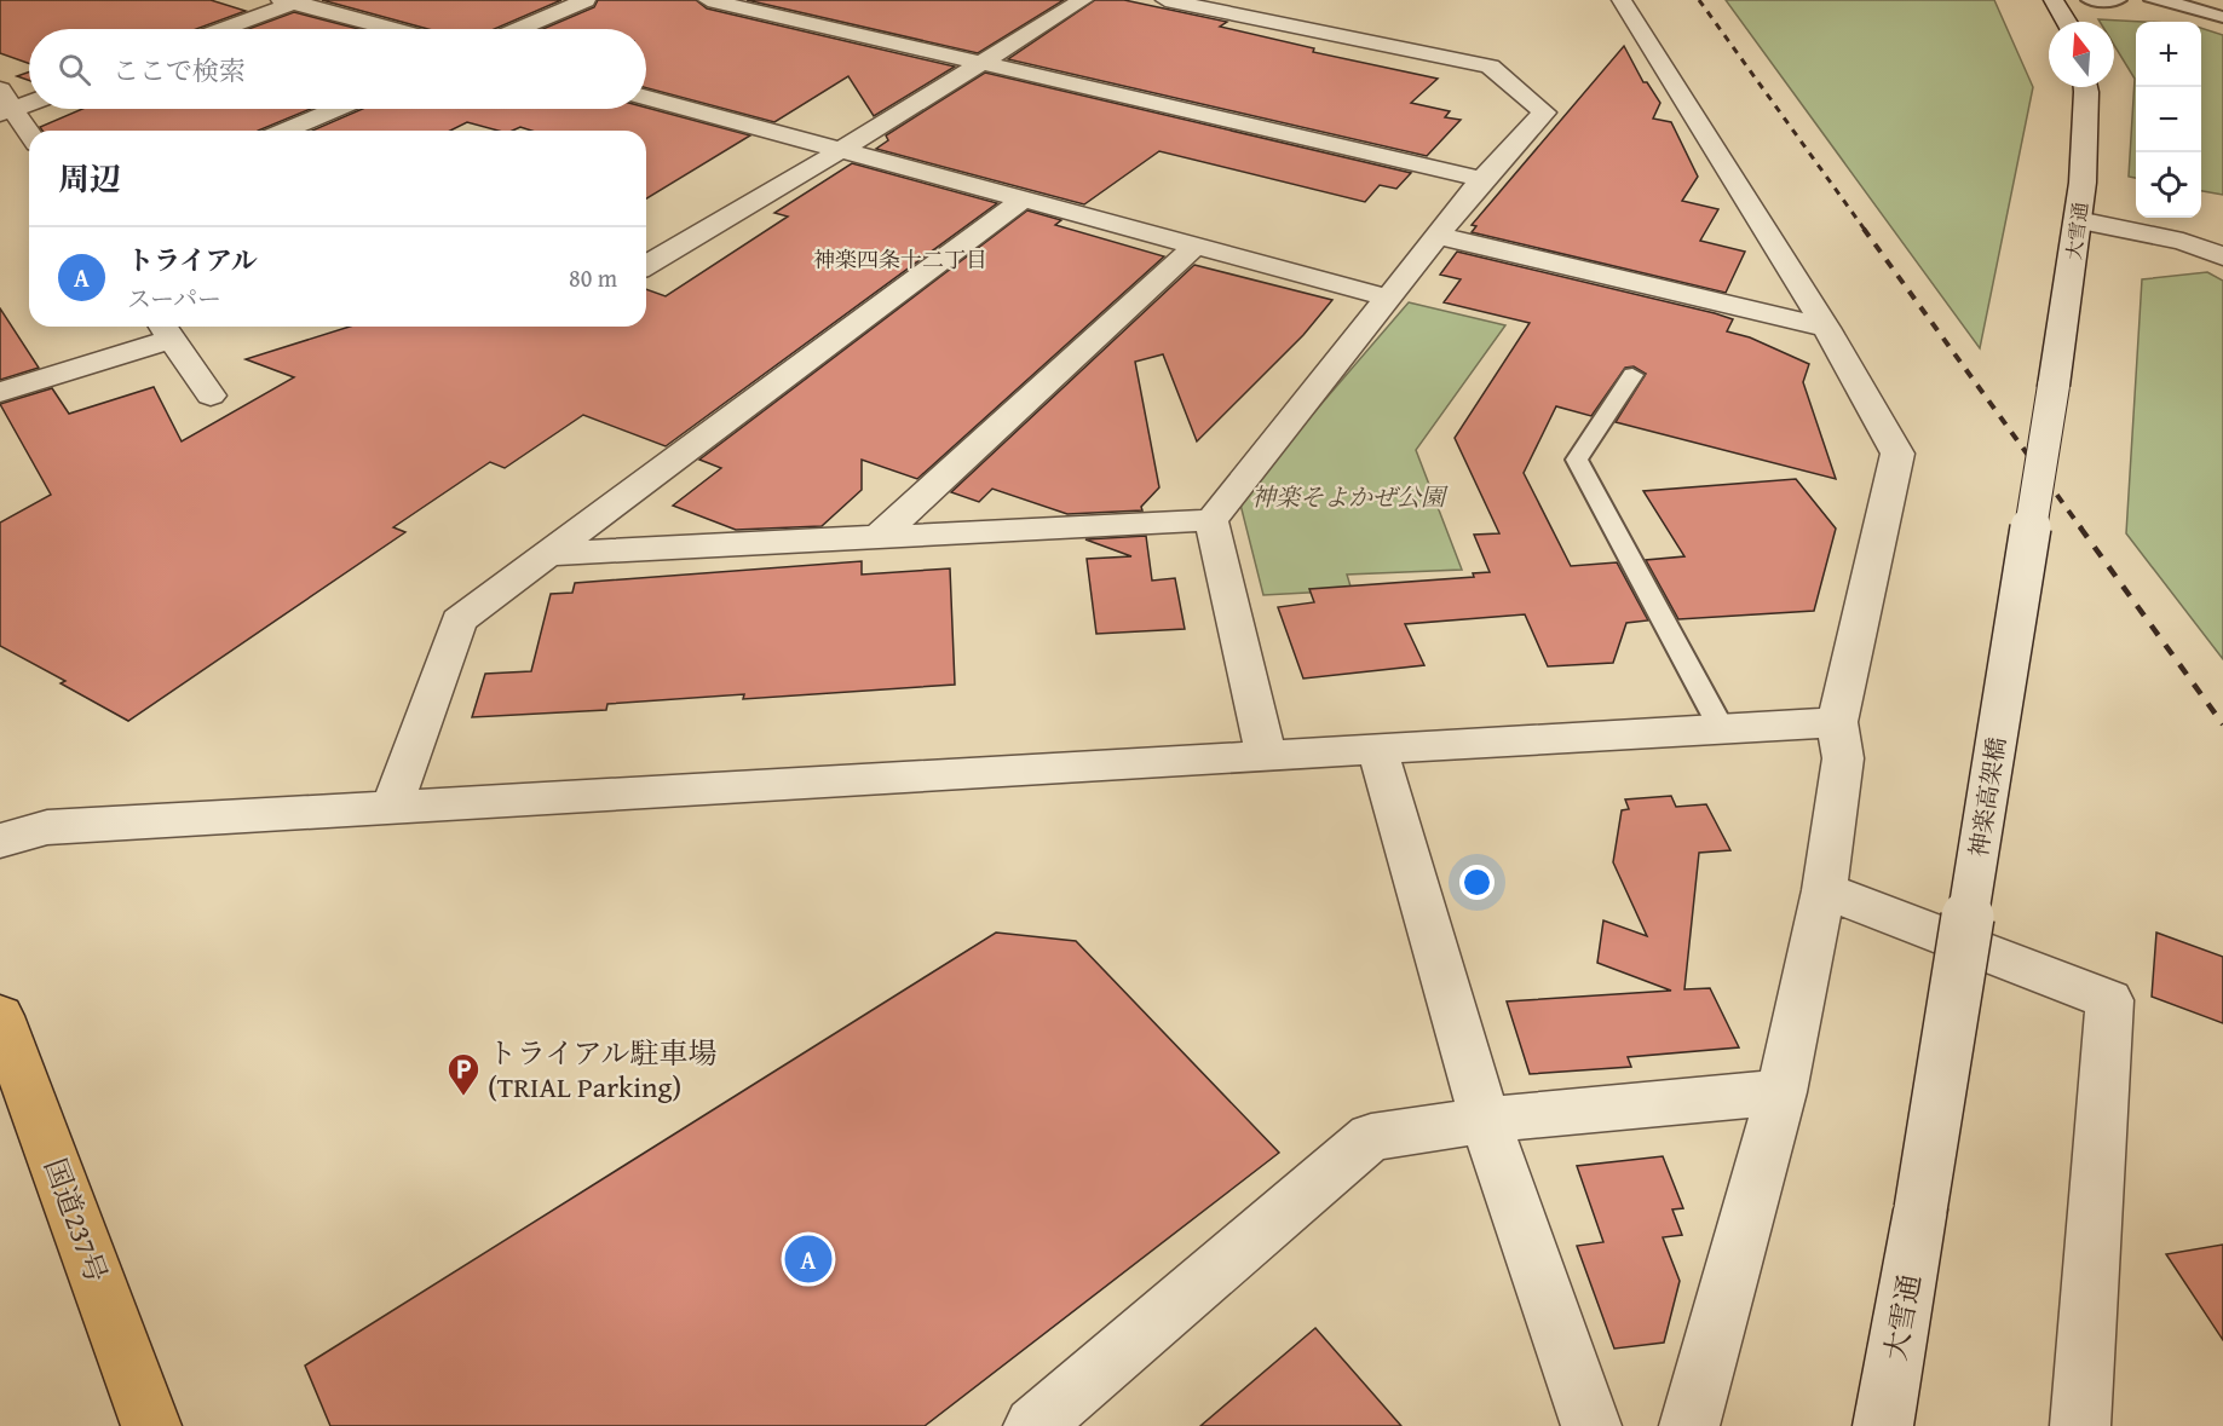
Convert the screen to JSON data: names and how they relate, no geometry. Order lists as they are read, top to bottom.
{
  "streets": {
    "highway": ["国道237号"],
    "street": ["大雪通", "神楽高架橋"]
  },
  "crossings": [
    ["大雪通", "神楽高架橋"]
  ],
  "districts": ["神楽四条十二丁目"],
  "parks": ["神楽そよかぜ公園"],
  "places": {
    "parking": ["トライアル駐車場 (TRIAL Parking)"]
  },
  "north": "top",
  "page": {
    "map_buttons": ["+", "−"],
    "search": "ここで検索",
    "heading": "周辺",
    "list": [
      {
        "mark": "A",
        "name": "トライアル",
        "note": "スーパー",
        "value": "80 m"
      }
    ],
    "pins": "A"
  }
}
